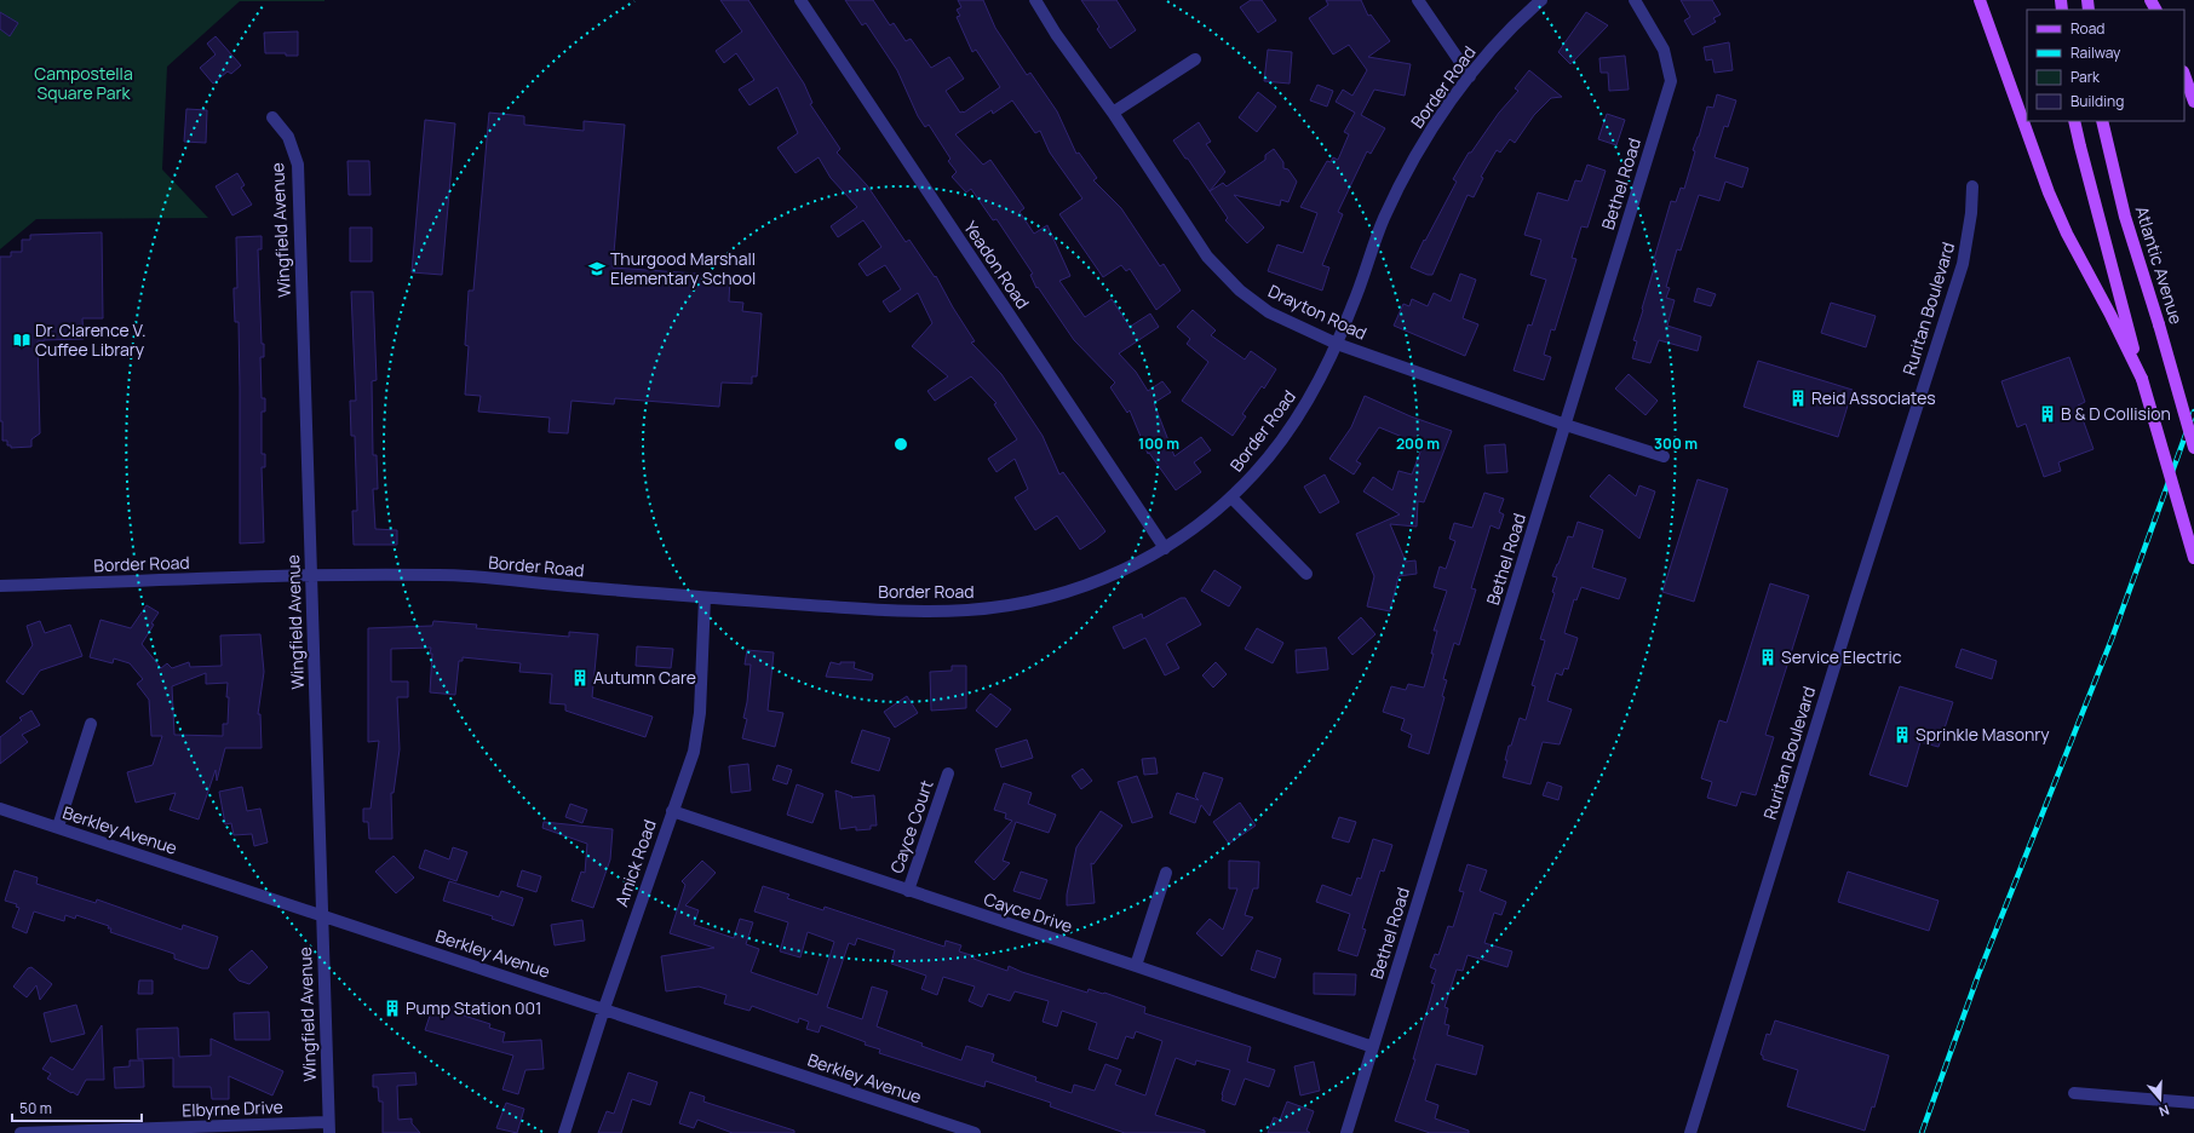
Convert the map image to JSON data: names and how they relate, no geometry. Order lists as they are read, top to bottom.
{
  "streets": {
    "main road": ["Atlantic Avenue"],
    "street": [
      "Border Road",
      "Bethel Road",
      "Wingfield Avenue",
      "Yeadon Road",
      "Ruritan Boulevard",
      "Drayton Road",
      "Cayce Court",
      "Berkley Avenue",
      "Amick Road",
      "Cayce Drive",
      "Elbyrne Drive"
    ]
  },
  "crossings": [
    ["Border Road", "Wingfield Avenue"],
    ["Border Road", "Yeadon Road"],
    ["Border Road", "Drayton Road"],
    ["Border Road", "Amick Road"],
    ["Bethel Road", "Drayton Road"],
    ["Bethel Road", "Cayce Drive"],
    ["Wingfield Avenue", "Berkley Avenue"],
    ["Wingfield Avenue", "Elbyrne Drive"],
    ["Cayce Court", "Cayce Drive"],
    ["Berkley Avenue", "Amick Road"],
    ["Amick Road", "Cayce Drive"]
  ],
  "parks": ["Campostella Square Park"],
  "places": {
    "school or university": ["Thurgood Marshall Elementary School"],
    "library": ["Dr. Clarence V. Cuffee Library"],
    "building": [
      "Reid Associates",
      "B & D Collision",
      "Service Electric",
      "Autumn Care",
      "Sprinkle Masonry",
      "Pump Station 001"
    ]
  },
  "legend": [
    "Road",
    "Railway",
    "Park",
    "Building"
  ],
  "scale_bar": "50 m",
  "north": "bottom",
  "rings": ["100 m", "200 m", "300 m"]
}
